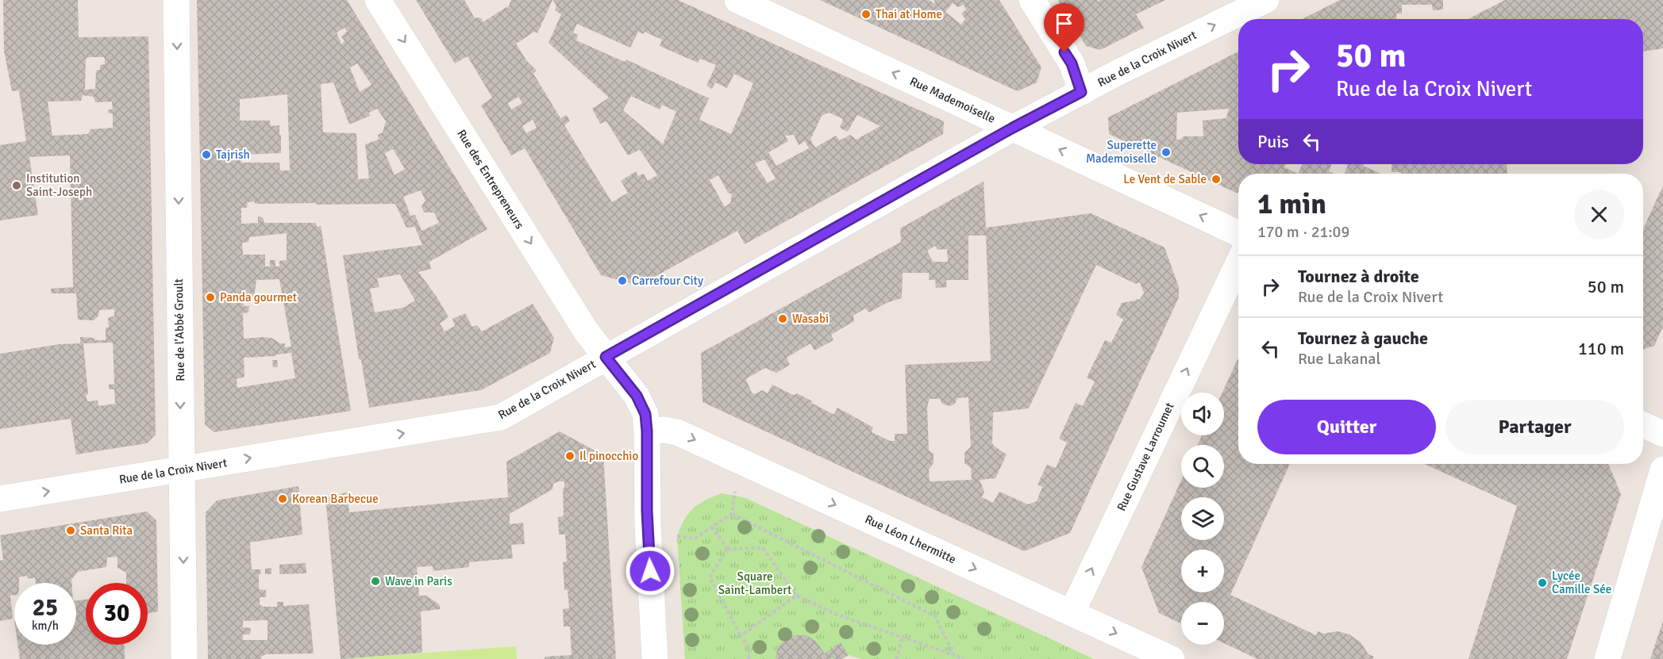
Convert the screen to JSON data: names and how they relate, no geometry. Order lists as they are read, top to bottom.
{
  "streets": {
    "street": [
      "Rue de la Croix Nivert",
      "Rue Mademoiselle",
      "Rue des Entrepreneurs",
      "Rue de l'Abbé Groult",
      "Rue Gustave Larroumet",
      "Rue Léon Lhermitte"
    ]
  },
  "crossings": [
    ["Rue de la Croix Nivert", "Rue Mademoiselle"],
    ["Rue de la Croix Nivert", "Rue des Entrepreneurs"],
    ["Rue de la Croix Nivert", "Rue de l'Abbé Groult"],
    ["Rue des Entrepreneurs", "Rue Léon Lhermitte"],
    ["Rue Gustave Larroumet", "Rue Léon Lhermitte"]
  ],
  "one_way": [
    "Rue de la Croix Nivert",
    "Rue Mademoiselle",
    "Rue des Entrepreneurs",
    "Rue de l'Abbé Groult",
    "Rue Gustave Larroumet",
    "Rue Léon Lhermitte"
  ],
  "parks": ["Square Saint-Lambert"],
  "places": [
    "Thai at Home",
    "Superette Mademoiselle",
    "Tajrish",
    "Le Vent de Sable",
    "Institution Saint-Joseph",
    "Carrefour City",
    "Panda gourmet",
    "Wasabi",
    "Il pinocchio",
    "Korean Barbecue",
    "Santa Rita",
    "Wave in Paris",
    "Lycée Camille Sée"
  ],
  "page": {
    "turn": ["50 m", "Rue de la Croix Nivert"],
    "then": "Puis",
    "heading": ["1 min", "170 m · 21:09"],
    "list": [
      {
        "name": "Tournez à droite",
        "note": "Rue de la Croix Nivert",
        "value": "50 m"
      },
      {
        "name": "Tournez à gauche",
        "note": "Rue Lakanal",
        "value": "110 m"
      }
    ],
    "buttons": ["Quitter", "Partager"],
    "map_buttons": ["+", "−"],
    "speed": "25 km/h",
    "limit": "30"
  }
}
